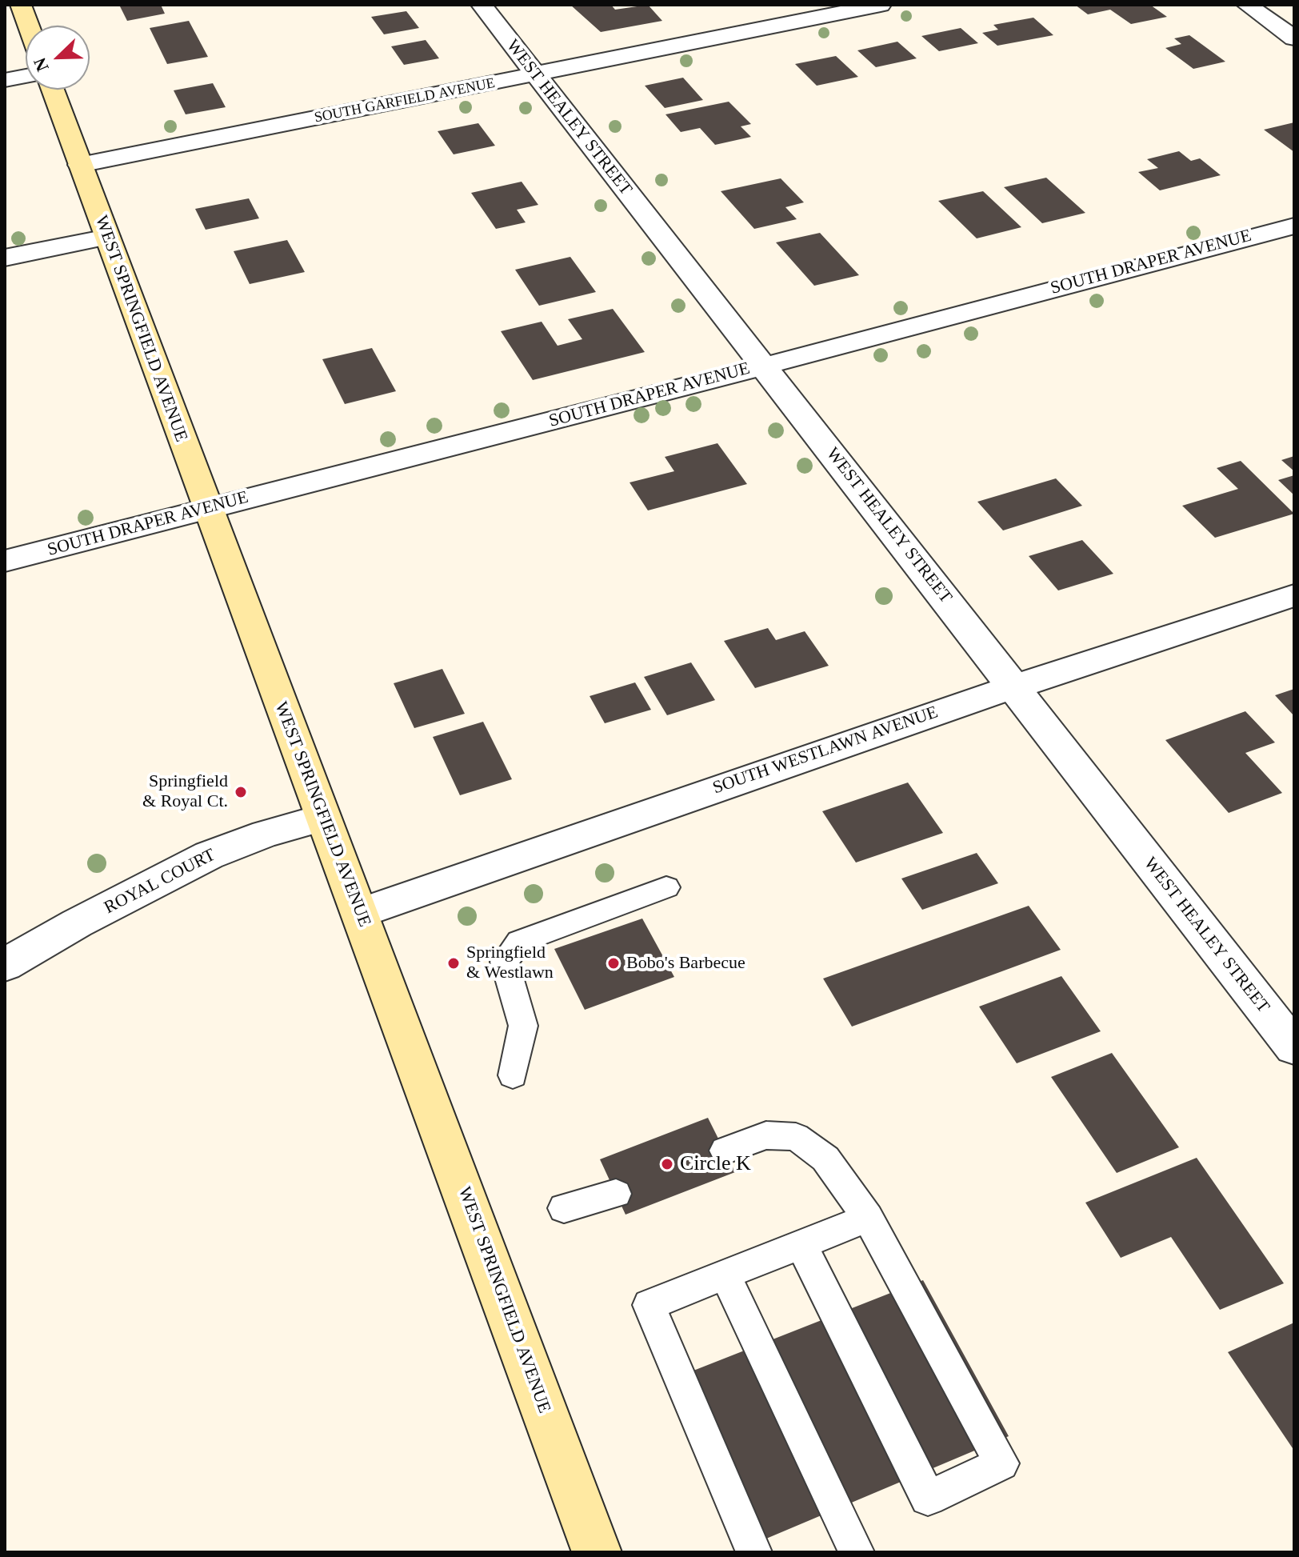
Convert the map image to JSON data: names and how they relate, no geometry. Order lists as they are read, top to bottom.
{
  "streets": {
    "main road": ["WEST SPRINGFIELD AVENUE"],
    "street": [
      "SOUTH GARFIELD AVENUE",
      "WEST HEALEY STREET",
      "SOUTH DRAPER AVENUE",
      "SOUTH WESTLAWN AVENUE",
      "ROYAL COURT"
    ]
  },
  "crossings": [
    ["SOUTH GARFIELD AVENUE", "WEST HEALEY STREET"],
    ["SOUTH GARFIELD AVENUE", "WEST SPRINGFIELD AVENUE"],
    ["WEST HEALEY STREET", "SOUTH DRAPER AVENUE"],
    ["WEST HEALEY STREET", "SOUTH WESTLAWN AVENUE"],
    ["SOUTH DRAPER AVENUE", "WEST SPRINGFIELD AVENUE"],
    ["WEST SPRINGFIELD AVENUE", "SOUTH WESTLAWN AVENUE"],
    ["WEST SPRINGFIELD AVENUE", "ROYAL COURT"]
  ],
  "places": [
    "Springfield & Royal Ct.",
    "Springfield & Westlawn",
    "Bobo's Barbecue",
    "Circle K"
  ],
  "north": "bottom left"
}
